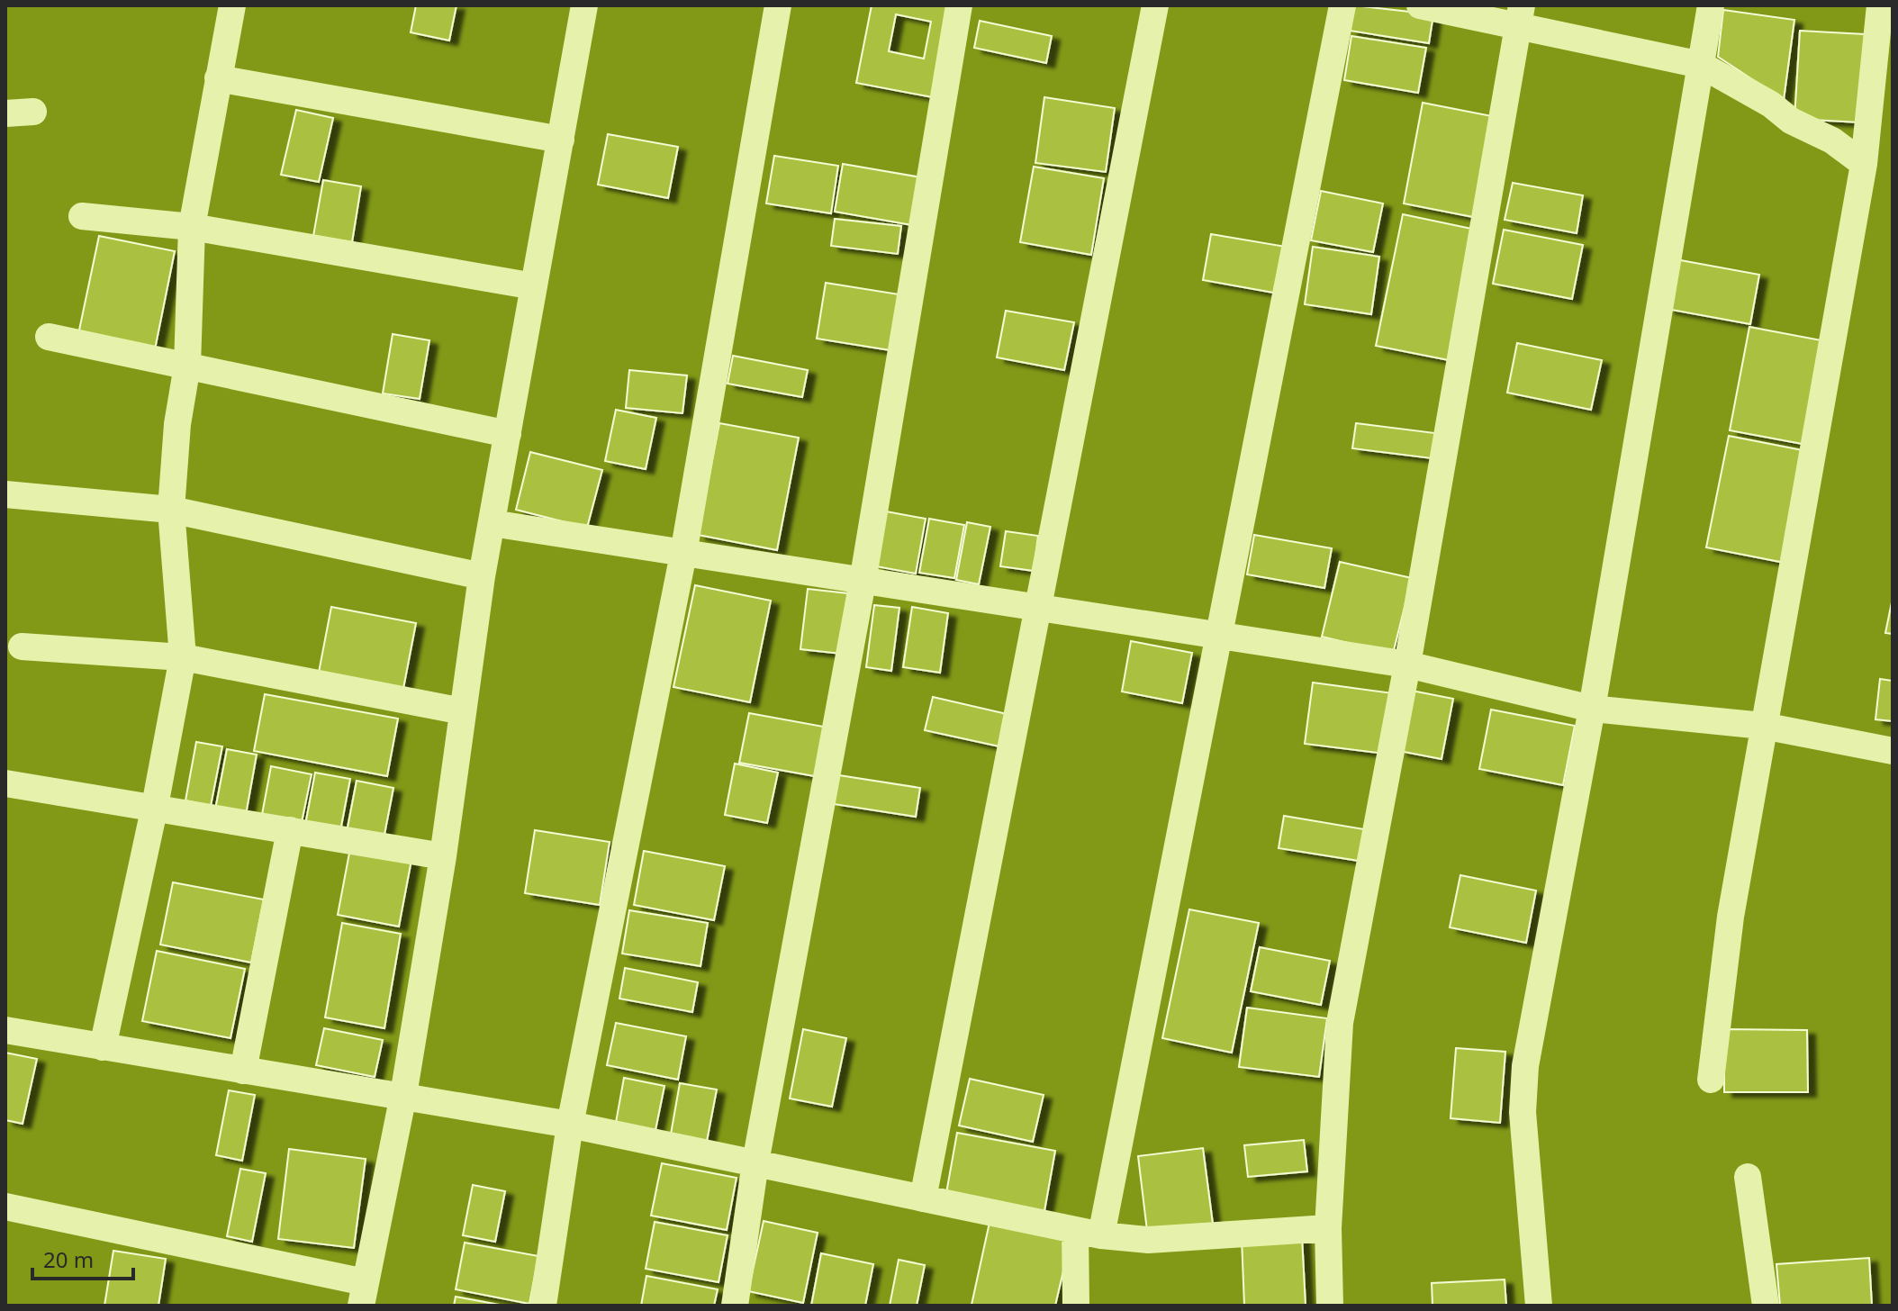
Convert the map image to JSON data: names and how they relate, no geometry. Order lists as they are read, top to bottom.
{
  "scale_bar": "20 m"
}
